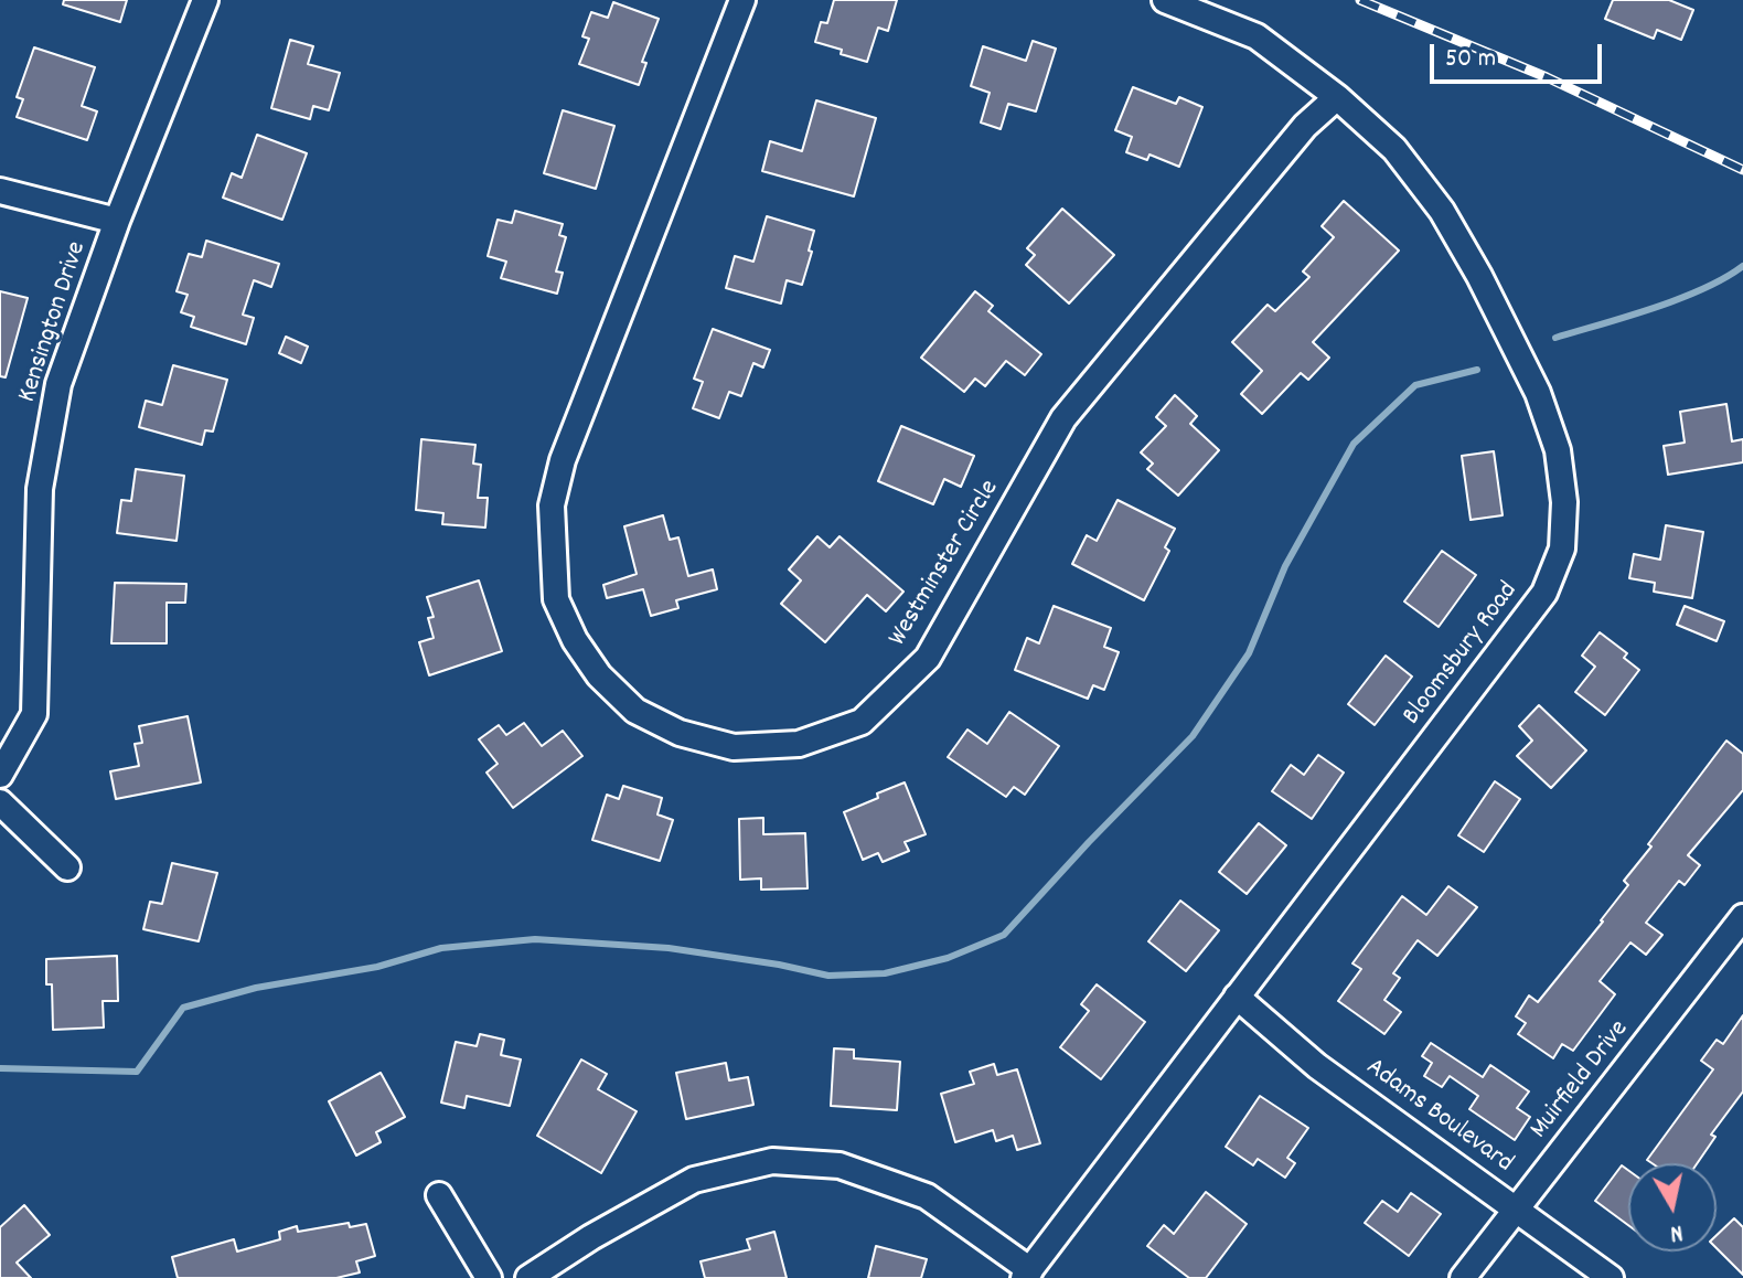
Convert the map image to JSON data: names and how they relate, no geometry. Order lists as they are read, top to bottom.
{
  "streets": {
    "street": [
      "Kensington Drive",
      "Westminster Circle",
      "Bloomsbury Road",
      "Muirfield Drive",
      "Adams Boulevard"
    ]
  },
  "crossings": [
    ["Westminster Circle", "Bloomsbury Road"],
    ["Bloomsbury Road", "Adams Boulevard"],
    ["Muirfield Drive", "Adams Boulevard"]
  ],
  "scale_bar": "50 m",
  "north": "bottom"
}
